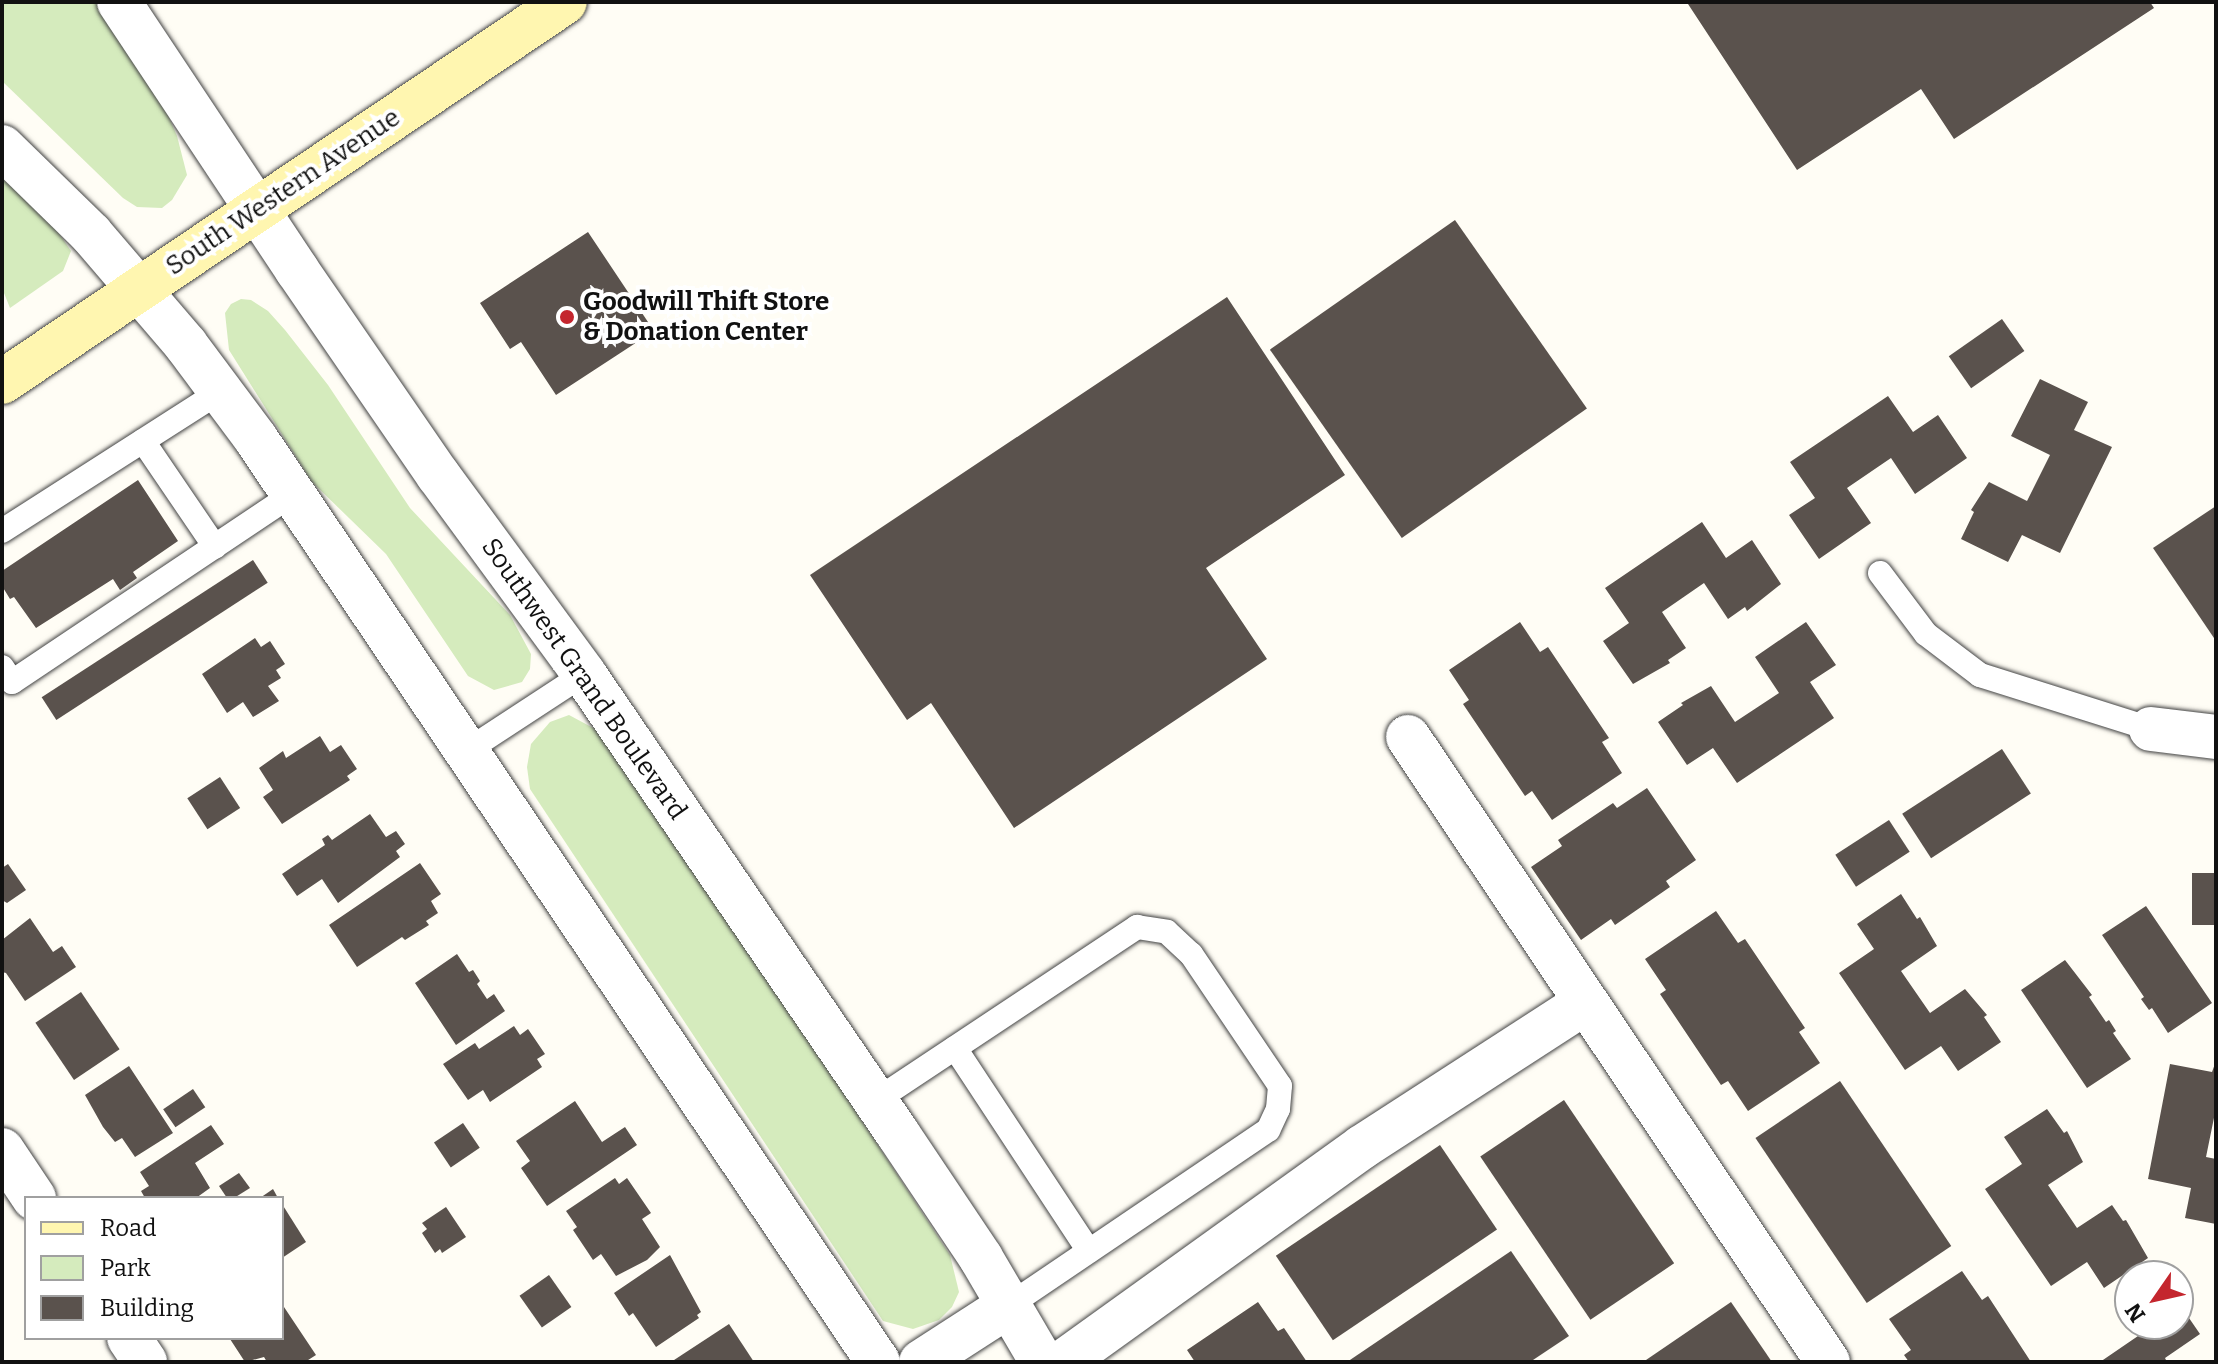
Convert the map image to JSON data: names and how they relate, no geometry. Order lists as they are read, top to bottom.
{
  "streets": {
    "main road": ["South Western Avenue"],
    "street": ["Southwest Grand Boulevard"]
  },
  "crossings": [
    ["South Western Avenue", "Southwest Grand Boulevard"]
  ],
  "places": ["Goodwill Thift Store & Donation Center"],
  "legend": ["Road", "Park", "Building"],
  "north": "bottom left"
}
